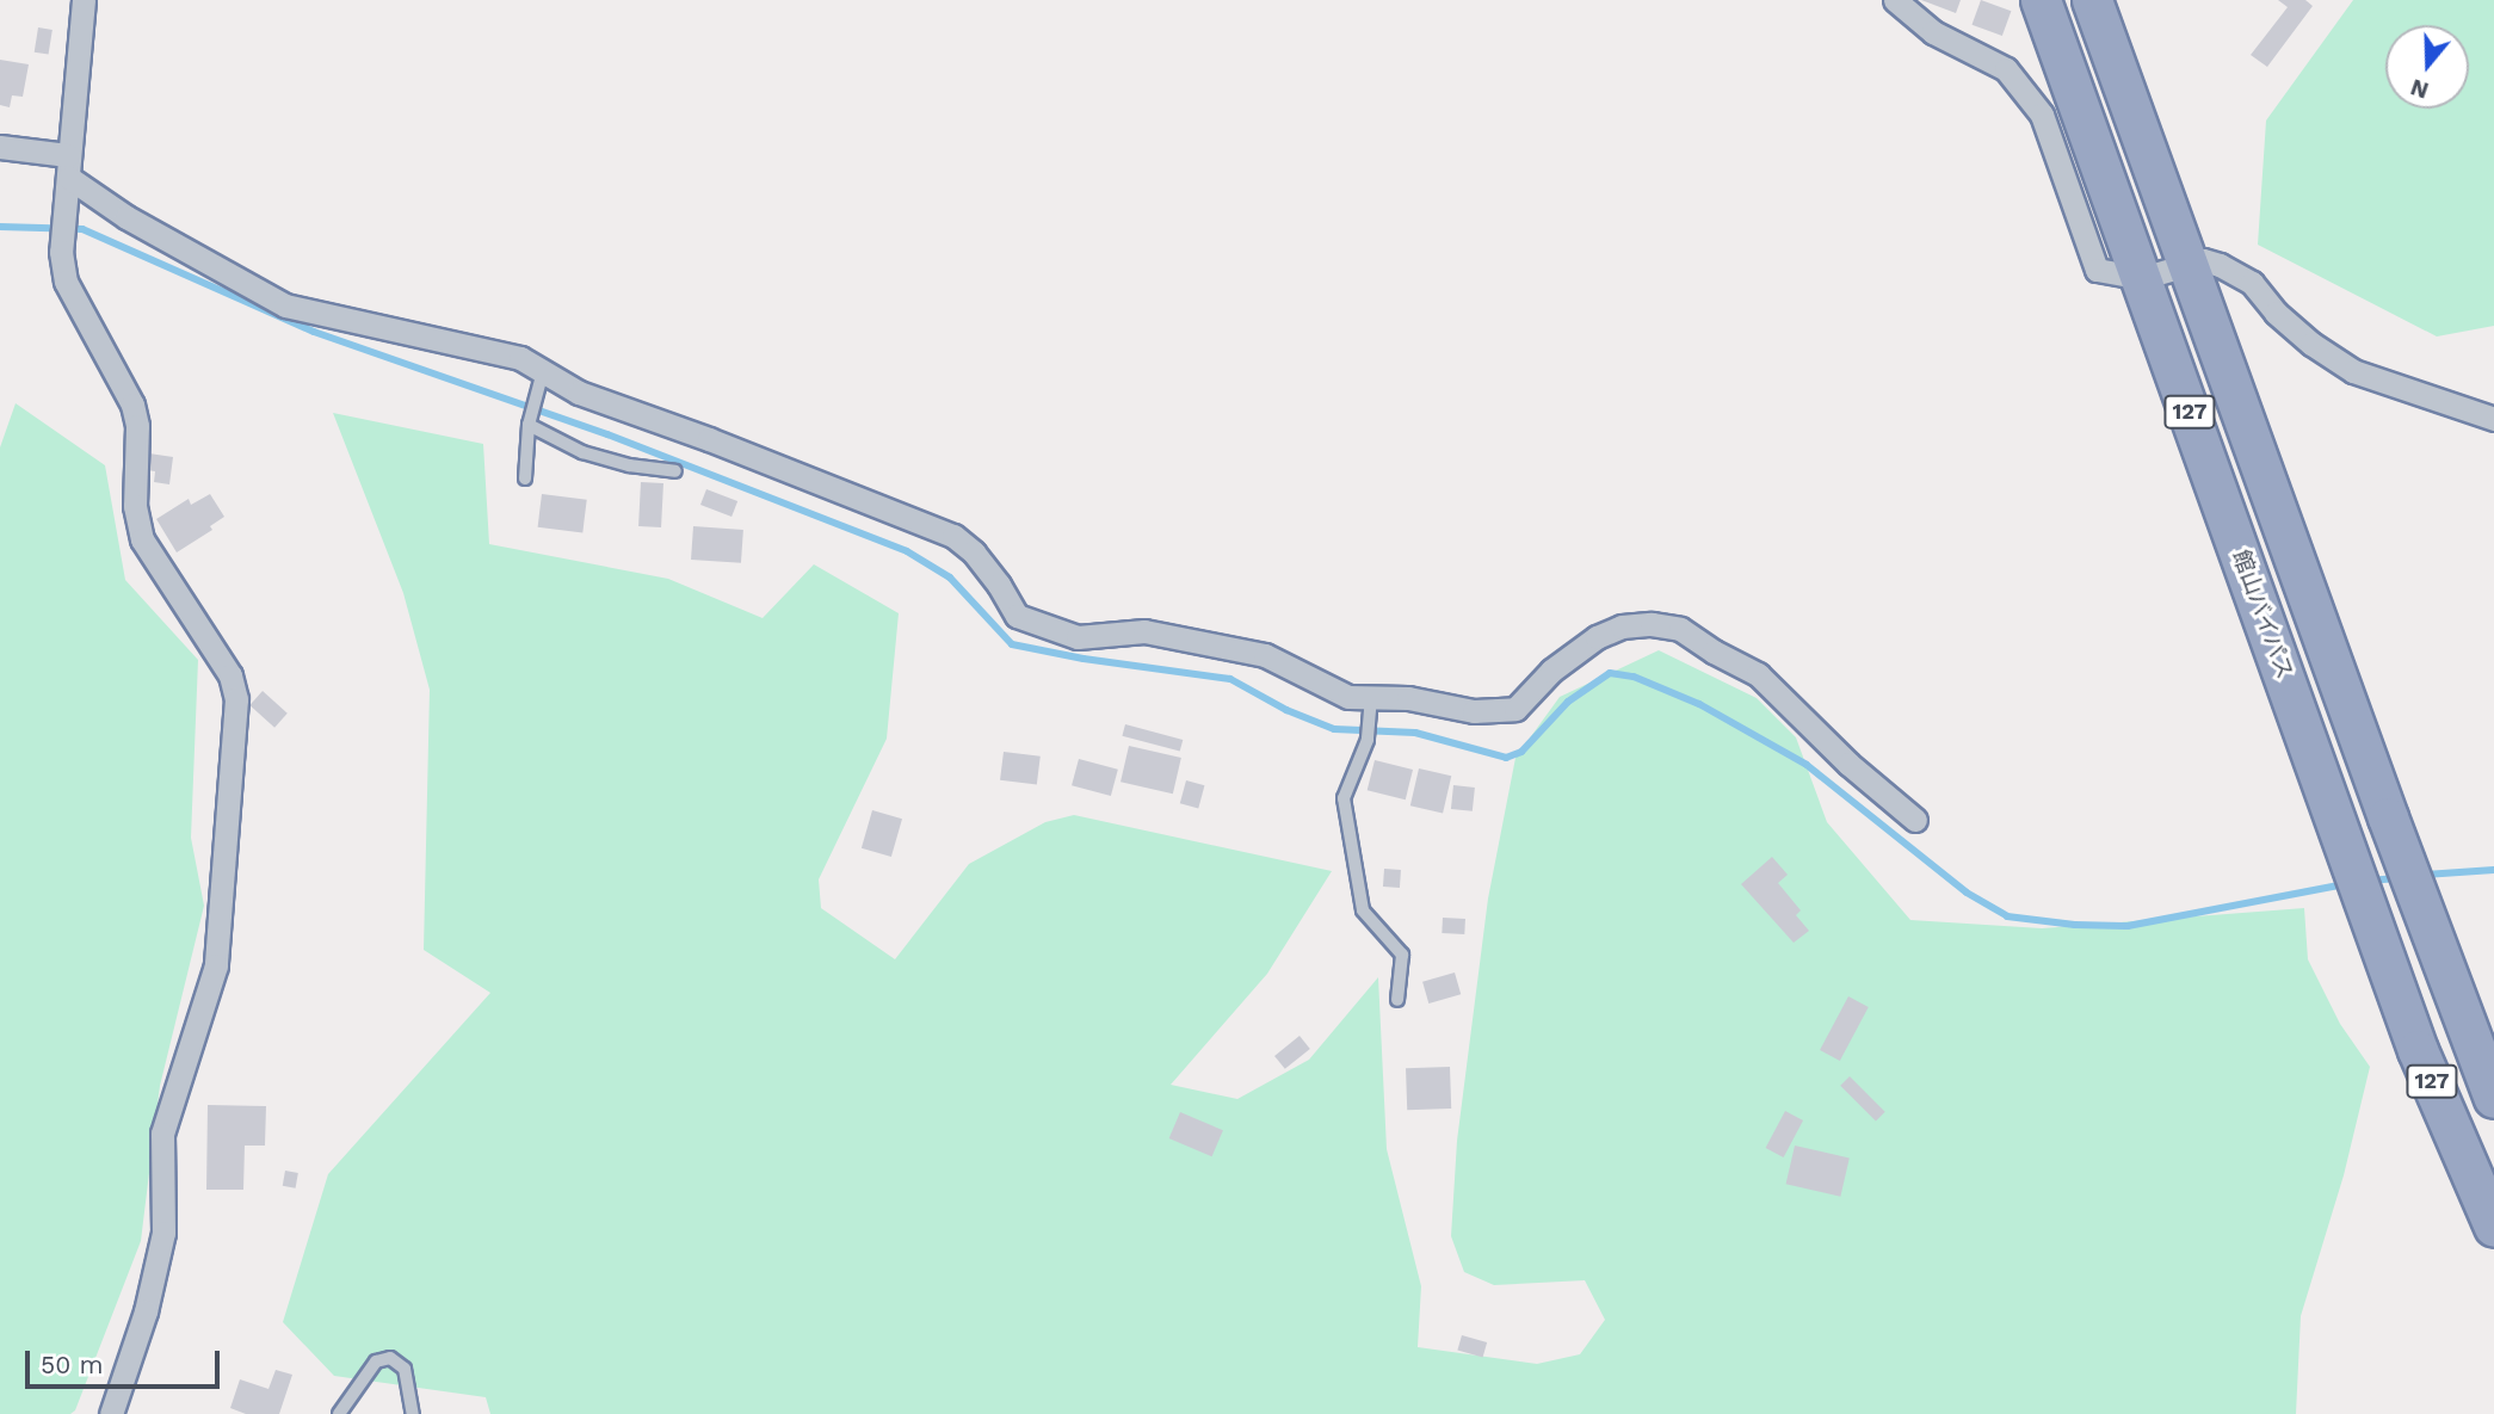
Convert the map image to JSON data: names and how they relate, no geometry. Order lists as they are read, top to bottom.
{
  "streets": {
    "highway": ["127", "館山バイパス"]
  },
  "scale_bar": "50 m",
  "north": "bottom"
}
